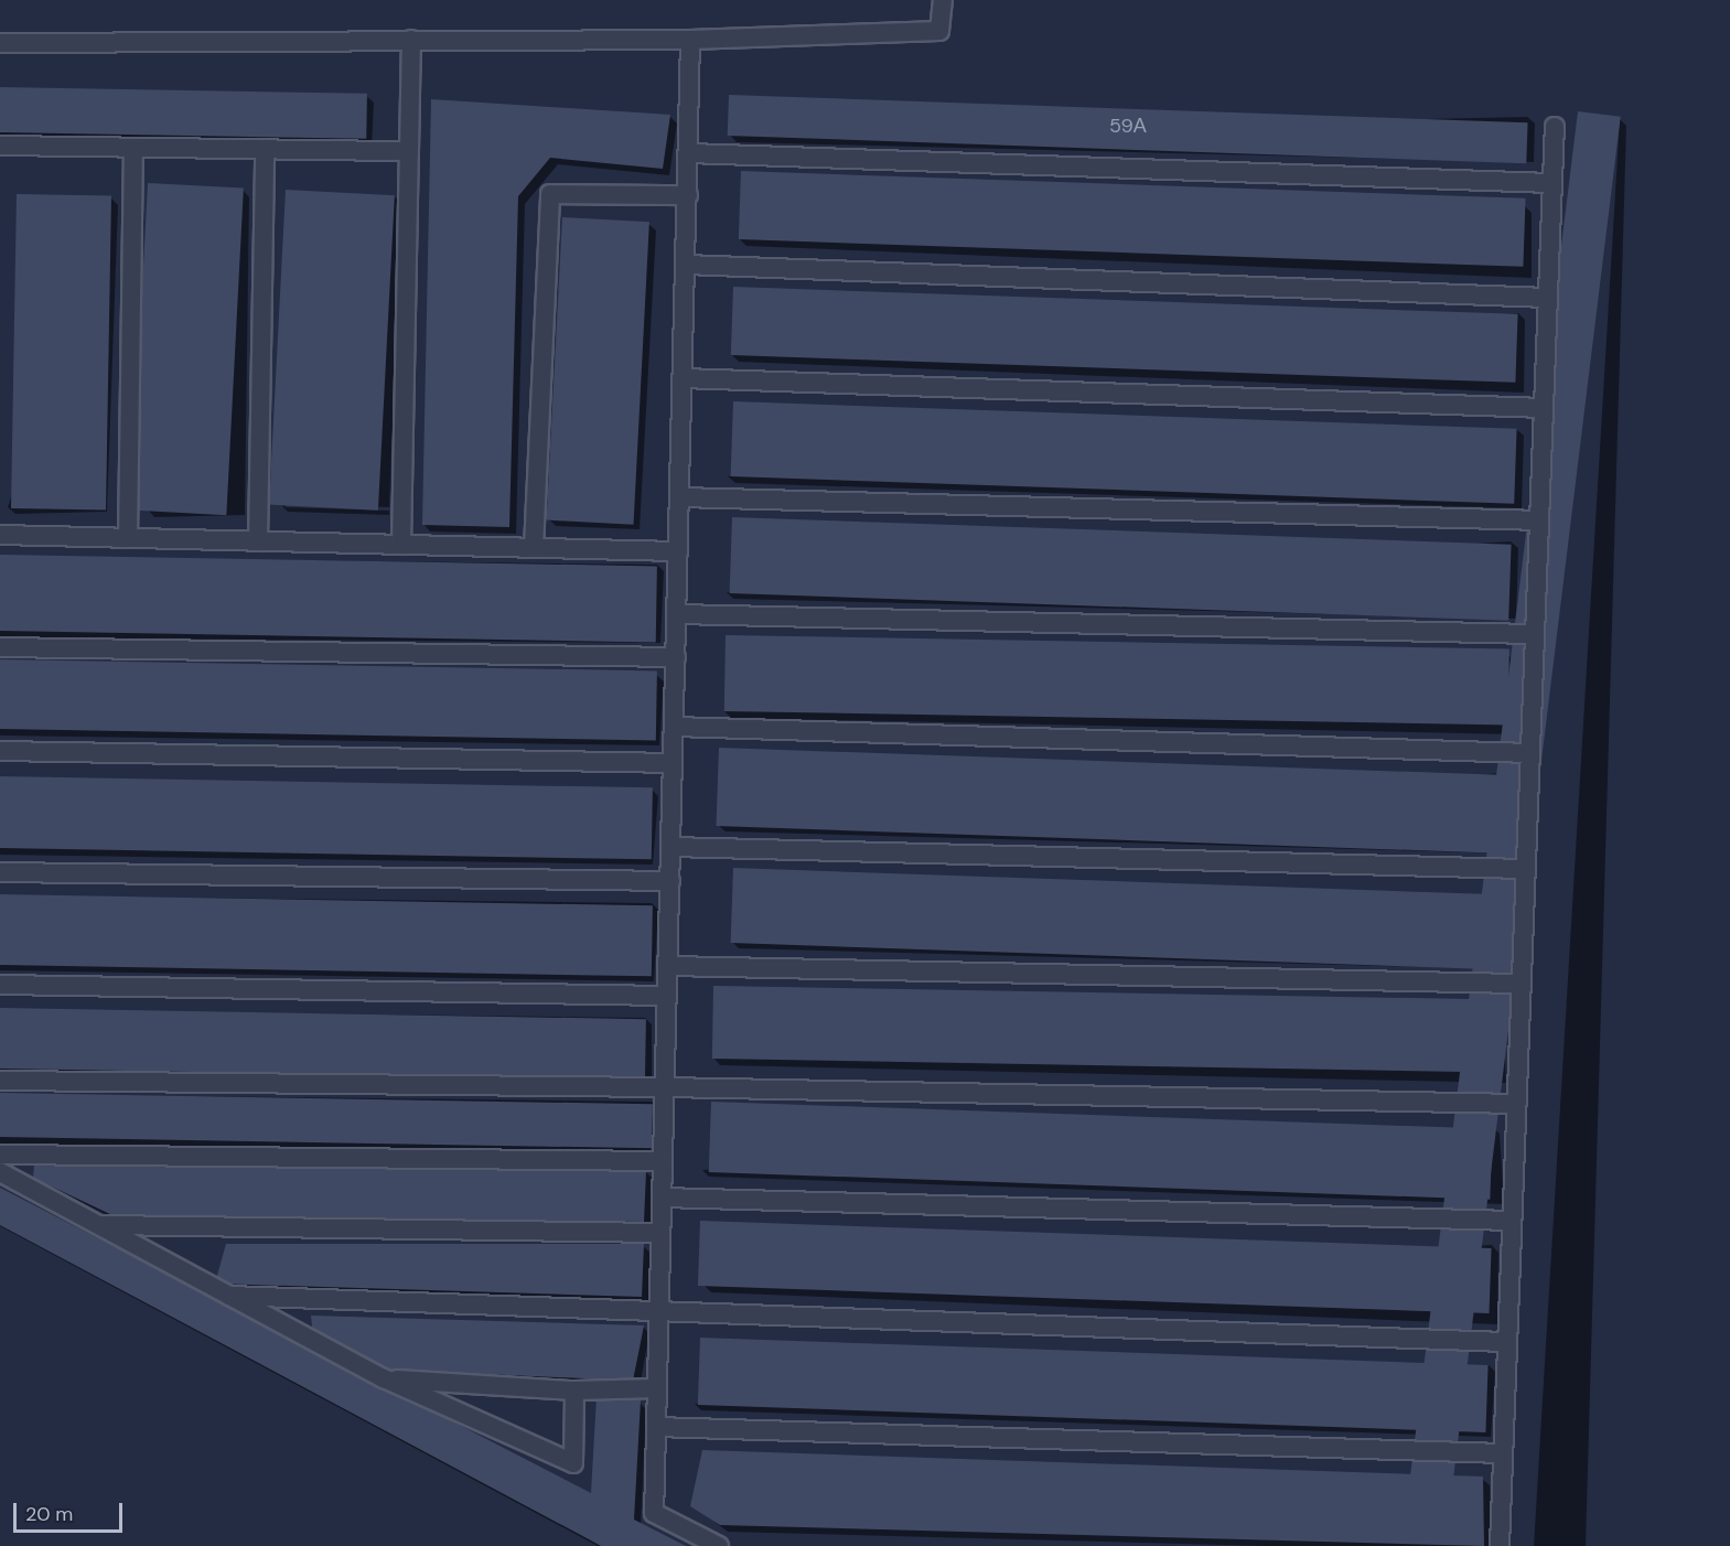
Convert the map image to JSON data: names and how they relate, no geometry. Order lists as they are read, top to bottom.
{
  "house_numbers": ["59А"],
  "scale_bar": "20 m"
}
